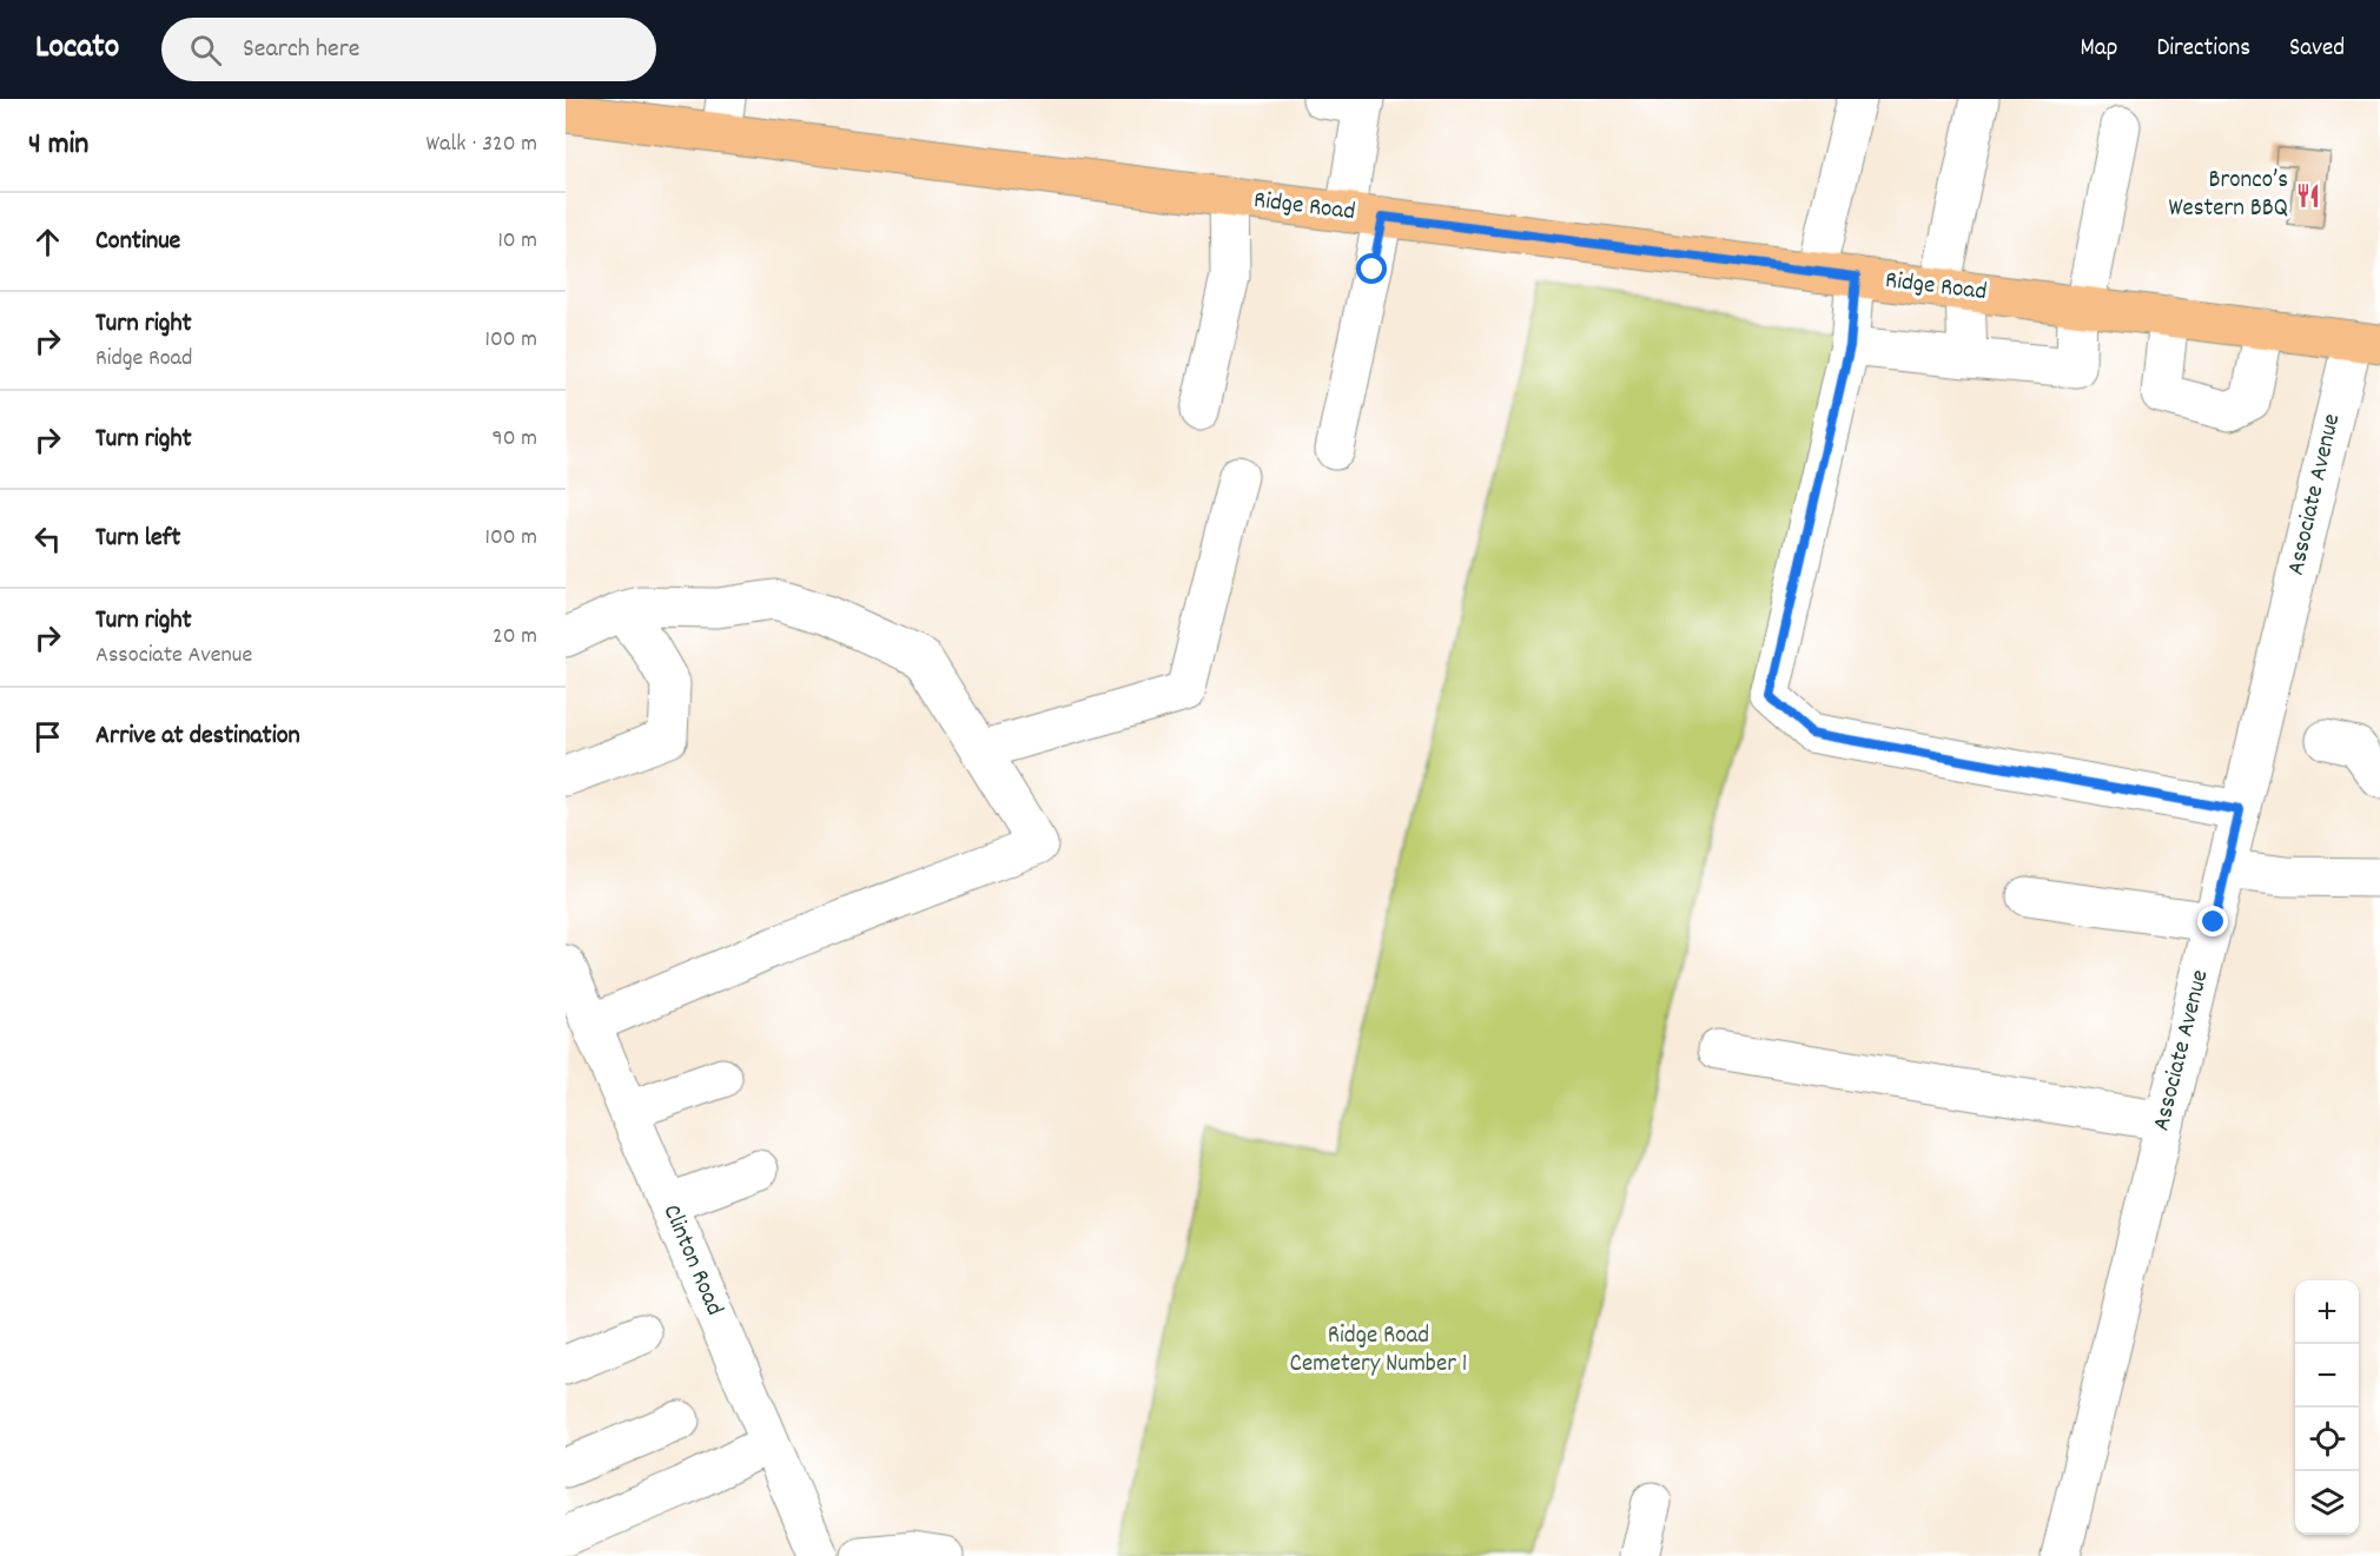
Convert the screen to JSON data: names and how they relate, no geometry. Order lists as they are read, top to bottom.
{
  "streets": {
    "main road": ["Ridge Road"],
    "street": ["Associate Avenue", "Clinton Road"]
  },
  "crossings": [
    ["Ridge Road", "Associate Avenue"]
  ],
  "parks": ["Ridge Road Cemetery Number 1"],
  "places": {
    "restaurant": ["Bronco’s Western BBQ"]
  },
  "page": {
    "header": "Locato",
    "search": "Search here",
    "nav": ["Map", "Directions", "Saved"],
    "heading": ["4 min", "Walk · 320 m"],
    "list": [
      ["Continue", "10 m"],
      ["Turn right", "Ridge Road", "100 m"],
      ["Turn right", "90 m"],
      ["Turn left", "100 m"],
      ["Turn right", "Associate Avenue", "20 m"],
      "Arrive at destination"
    ],
    "map_buttons": ["+", "−"]
  }
}
